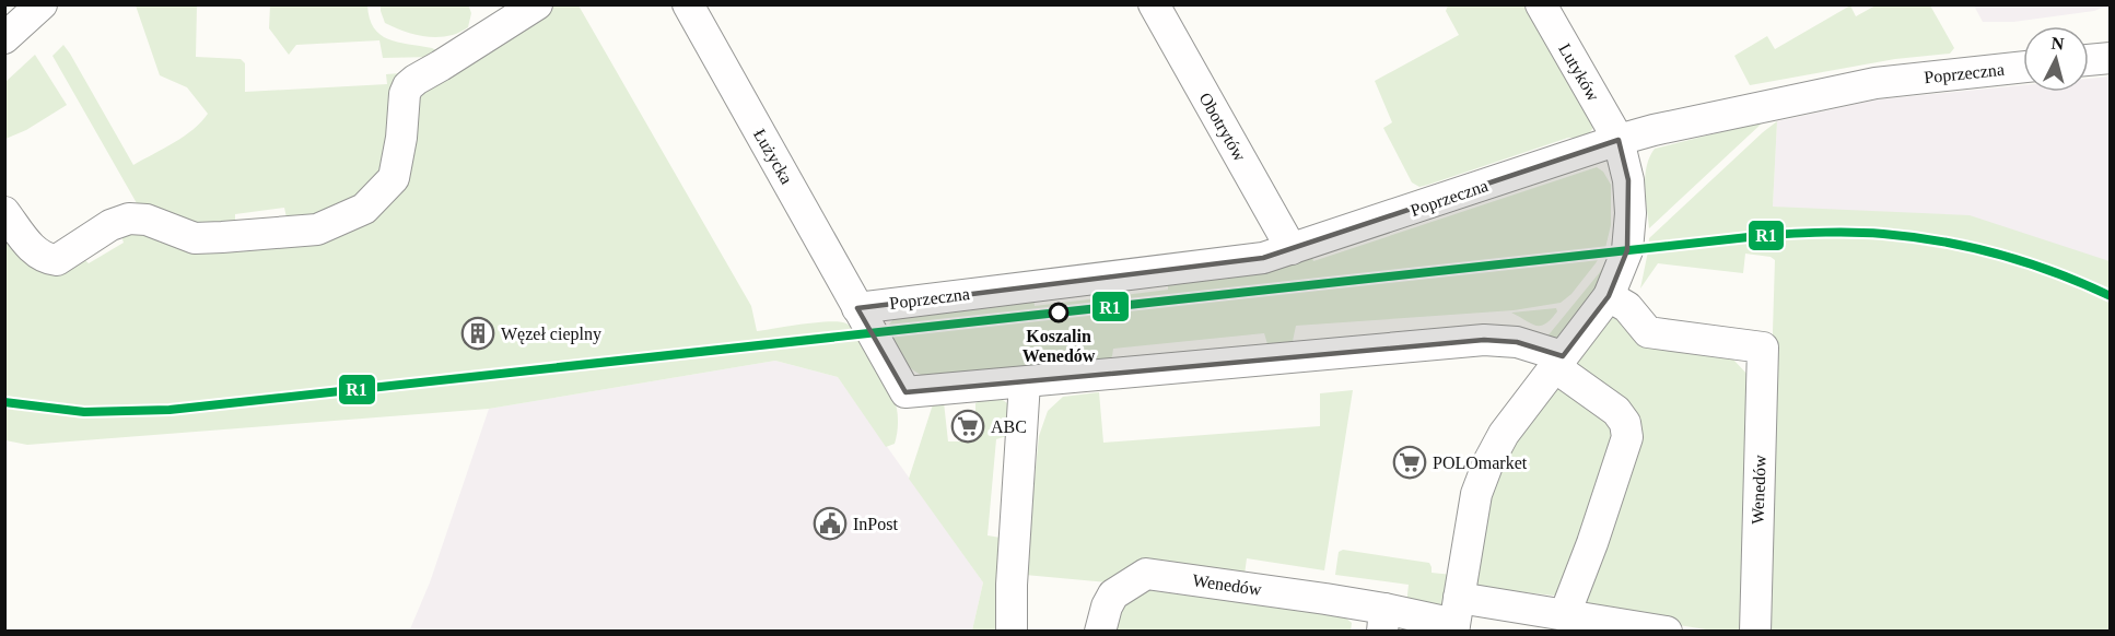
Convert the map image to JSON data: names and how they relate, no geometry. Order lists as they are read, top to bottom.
{
  "streets": {
    "street": [
      "Lutyków",
      "Poprzeczna",
      "Obotrytów",
      "Łużycka",
      "Wenedów"
    ]
  },
  "crossings": [
    ["Lutyków", "Poprzeczna"],
    ["Poprzeczna", "Obotrytów"],
    ["Poprzeczna", "Łużycka"]
  ],
  "places": {
    "other": ["Koszalin Wenedów"],
    "building": ["Węzeł cieplny"],
    "supermarket": ["ABC", "POLOmarket"],
    "public building": ["InPost"]
  },
  "lines": ["transit line R1"],
  "north": "top"
}
